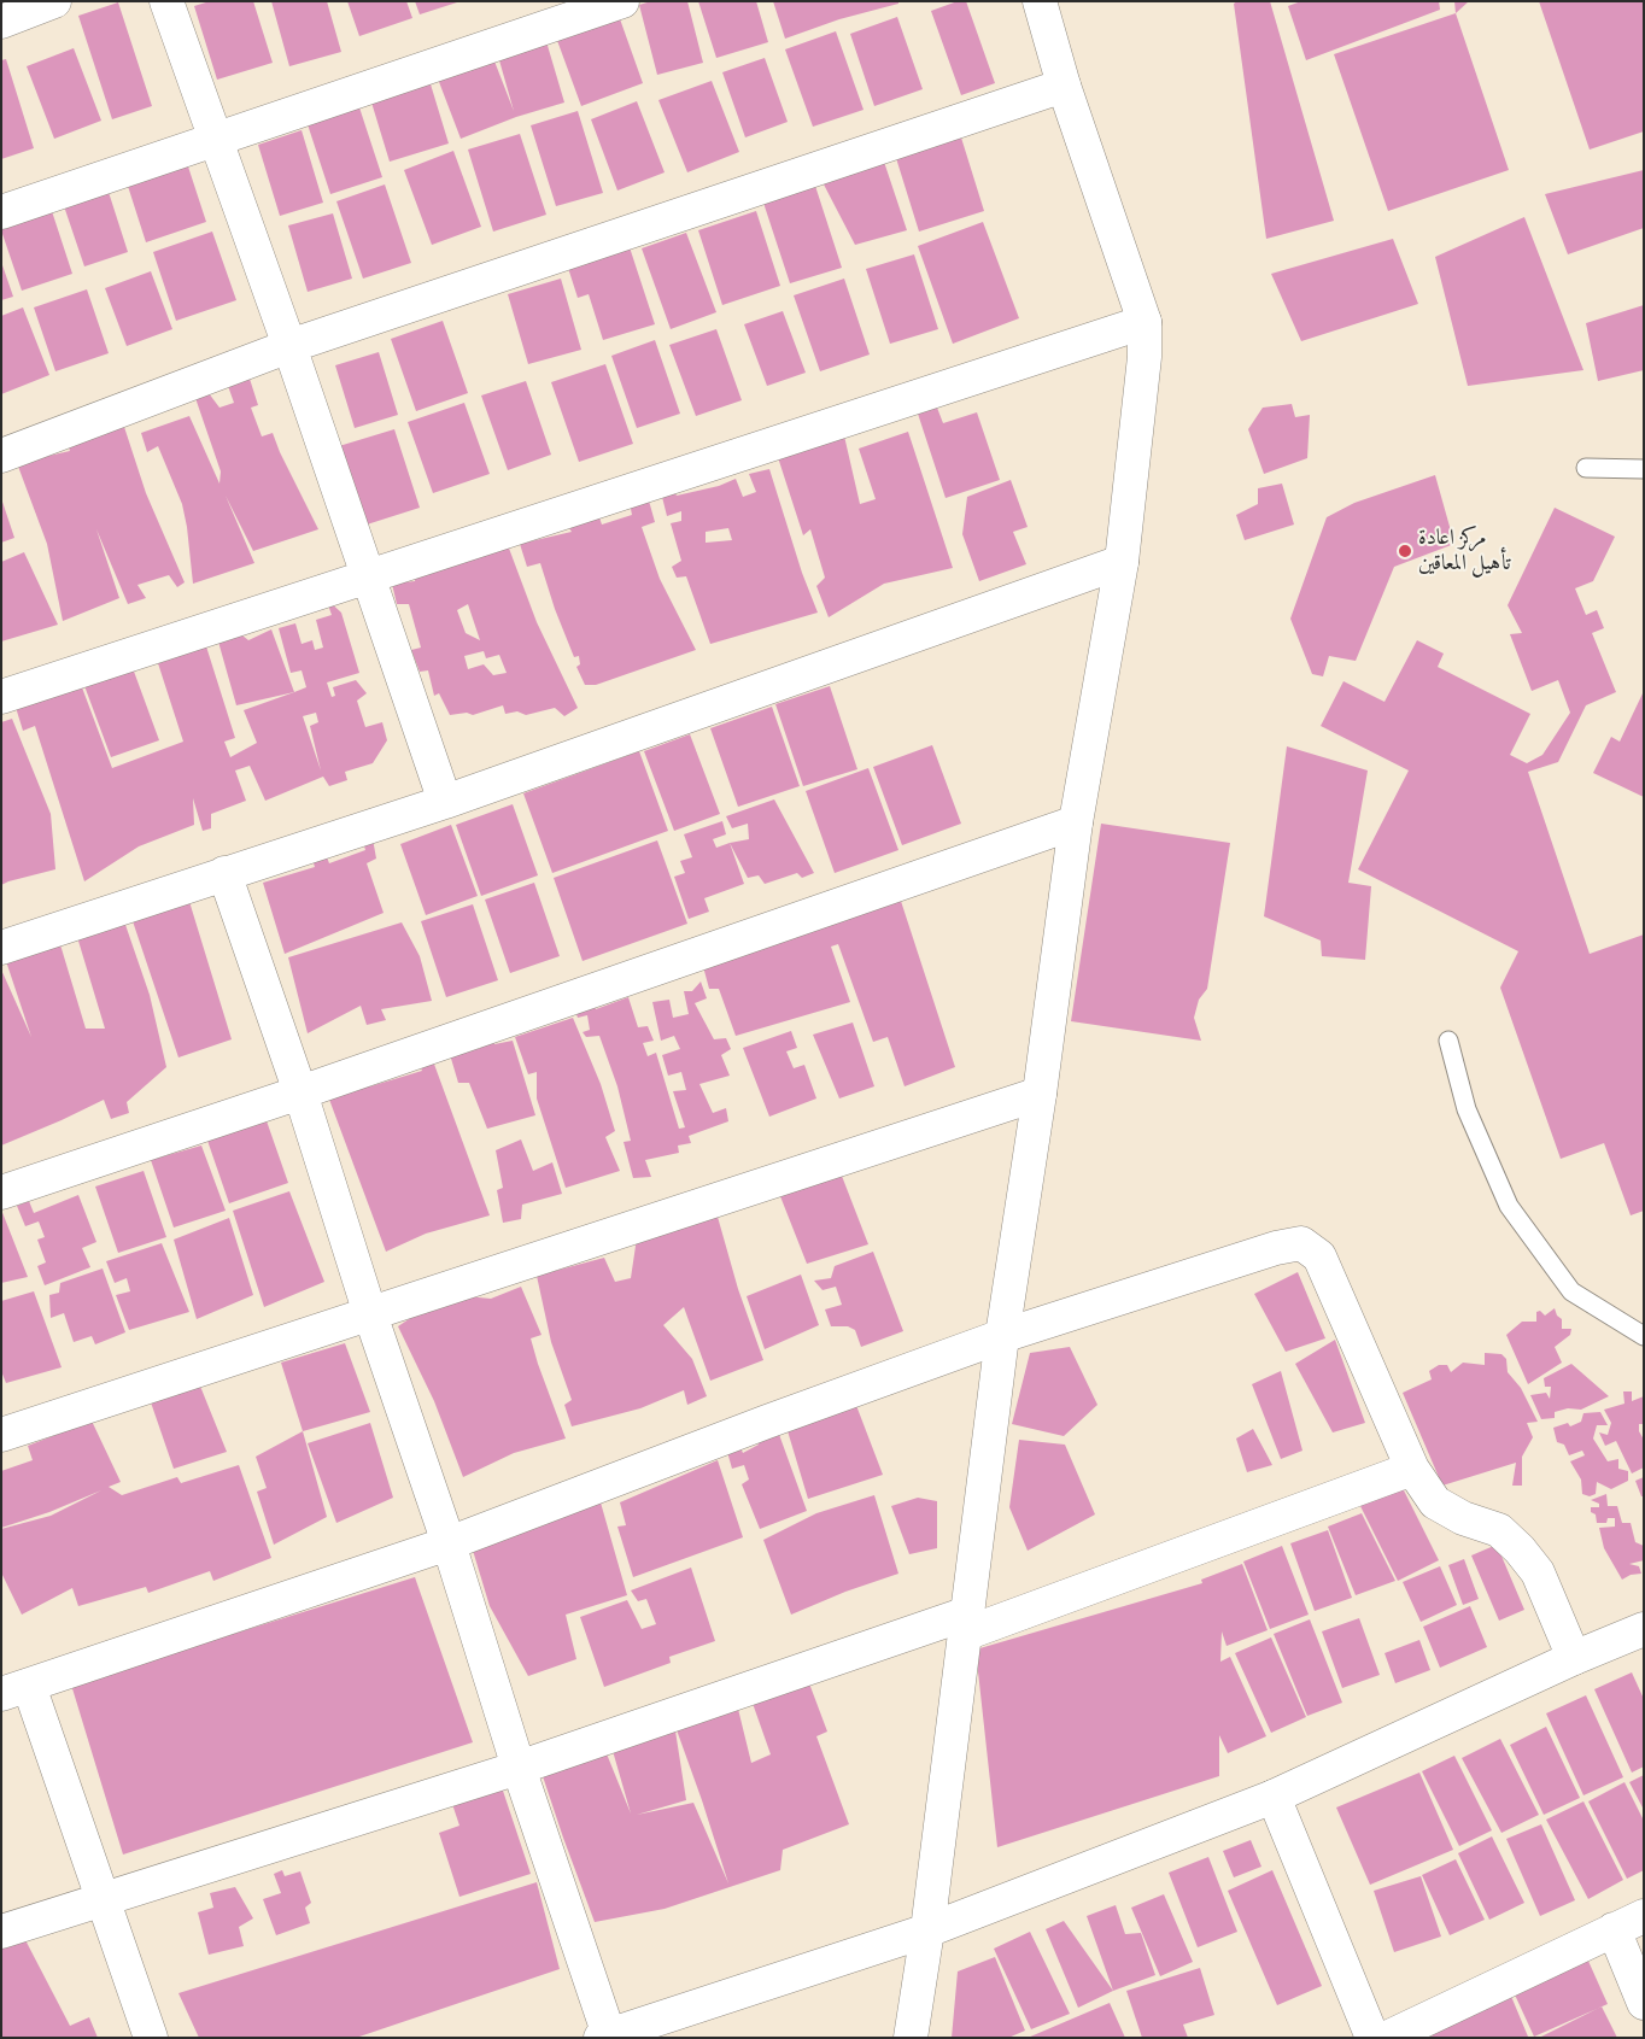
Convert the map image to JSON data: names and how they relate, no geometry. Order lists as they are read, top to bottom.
{
  "places": ["مركز اعادة تأهيل المعاقين"]
}
